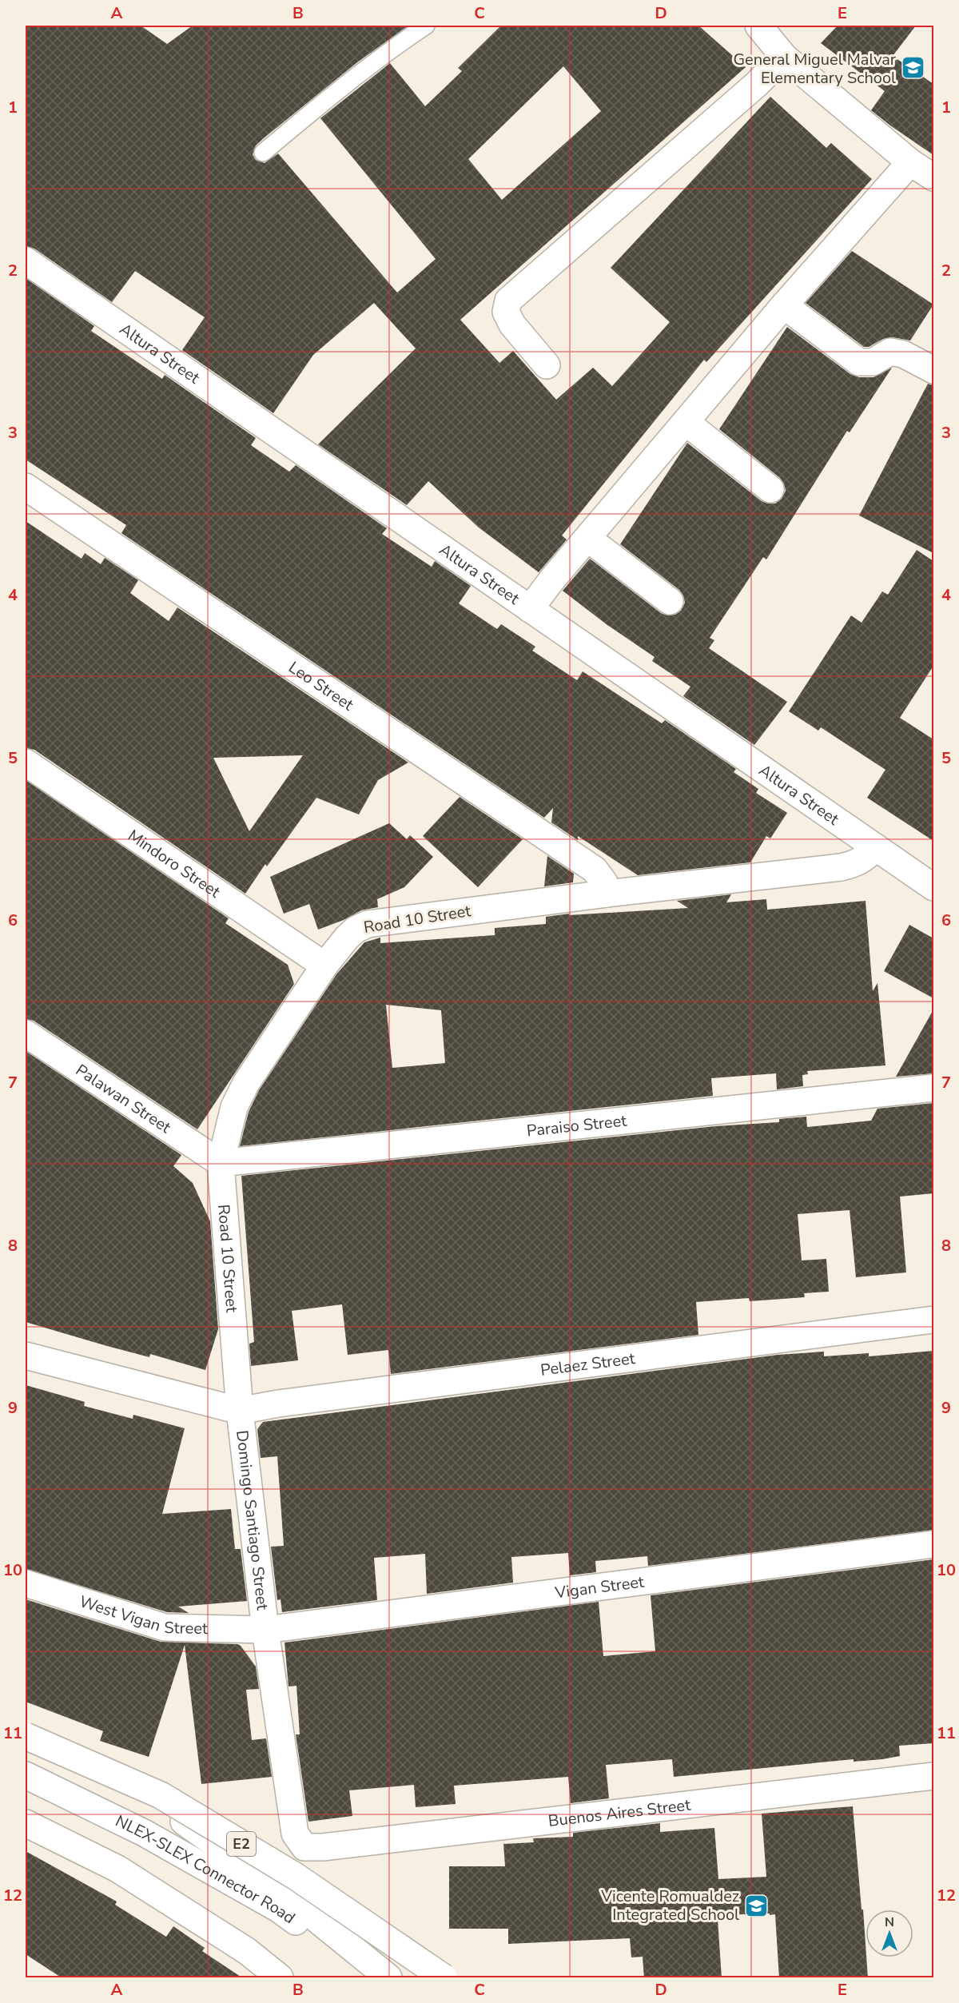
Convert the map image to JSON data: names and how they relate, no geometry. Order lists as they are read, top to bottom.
{
  "streets": {
    "main road": [
      "Altura Street",
      "Leo Street",
      "Mindoro Street",
      "Road 10 Street",
      "Palawan Street",
      "Paraiso Street",
      "Pelaez Street",
      "Domingo Santiago Street",
      "Vigan Street",
      "West Vigan Street",
      "Buenos Aires Street",
      "E2",
      "NLEX-SLEX Connector Road"
    ]
  },
  "crossings": [
    ["Altura Street", "Road 10 Street"],
    ["Leo Street", "Road 10 Street"],
    ["Mindoro Street", "Road 10 Street"],
    ["Road 10 Street", "Palawan Street"],
    ["Road 10 Street", "Paraiso Street"],
    ["Road 10 Street", "Pelaez Street"],
    ["Road 10 Street", "Domingo Santiago Street"],
    ["Palawan Street", "Paraiso Street"],
    ["Pelaez Street", "Domingo Santiago Street"],
    ["Domingo Santiago Street", "Vigan Street"],
    ["Domingo Santiago Street", "West Vigan Street"],
    ["Domingo Santiago Street", "Buenos Aires Street"],
    ["Vigan Street", "West Vigan Street"]
  ],
  "places": {
    "school or university": ["General Miguel Malvar Elementary School", "Vicente Romualdez Integrated School"]
  },
  "north": "top",
  "grid": {
    "columns": [
      "A",
      "B",
      "C",
      "D",
      "E"
    ],
    "rows": [
      "1",
      "2",
      "3",
      "4",
      "5",
      "6",
      "7",
      "8",
      "9",
      "10",
      "11",
      "12"
    ]
  }
}
